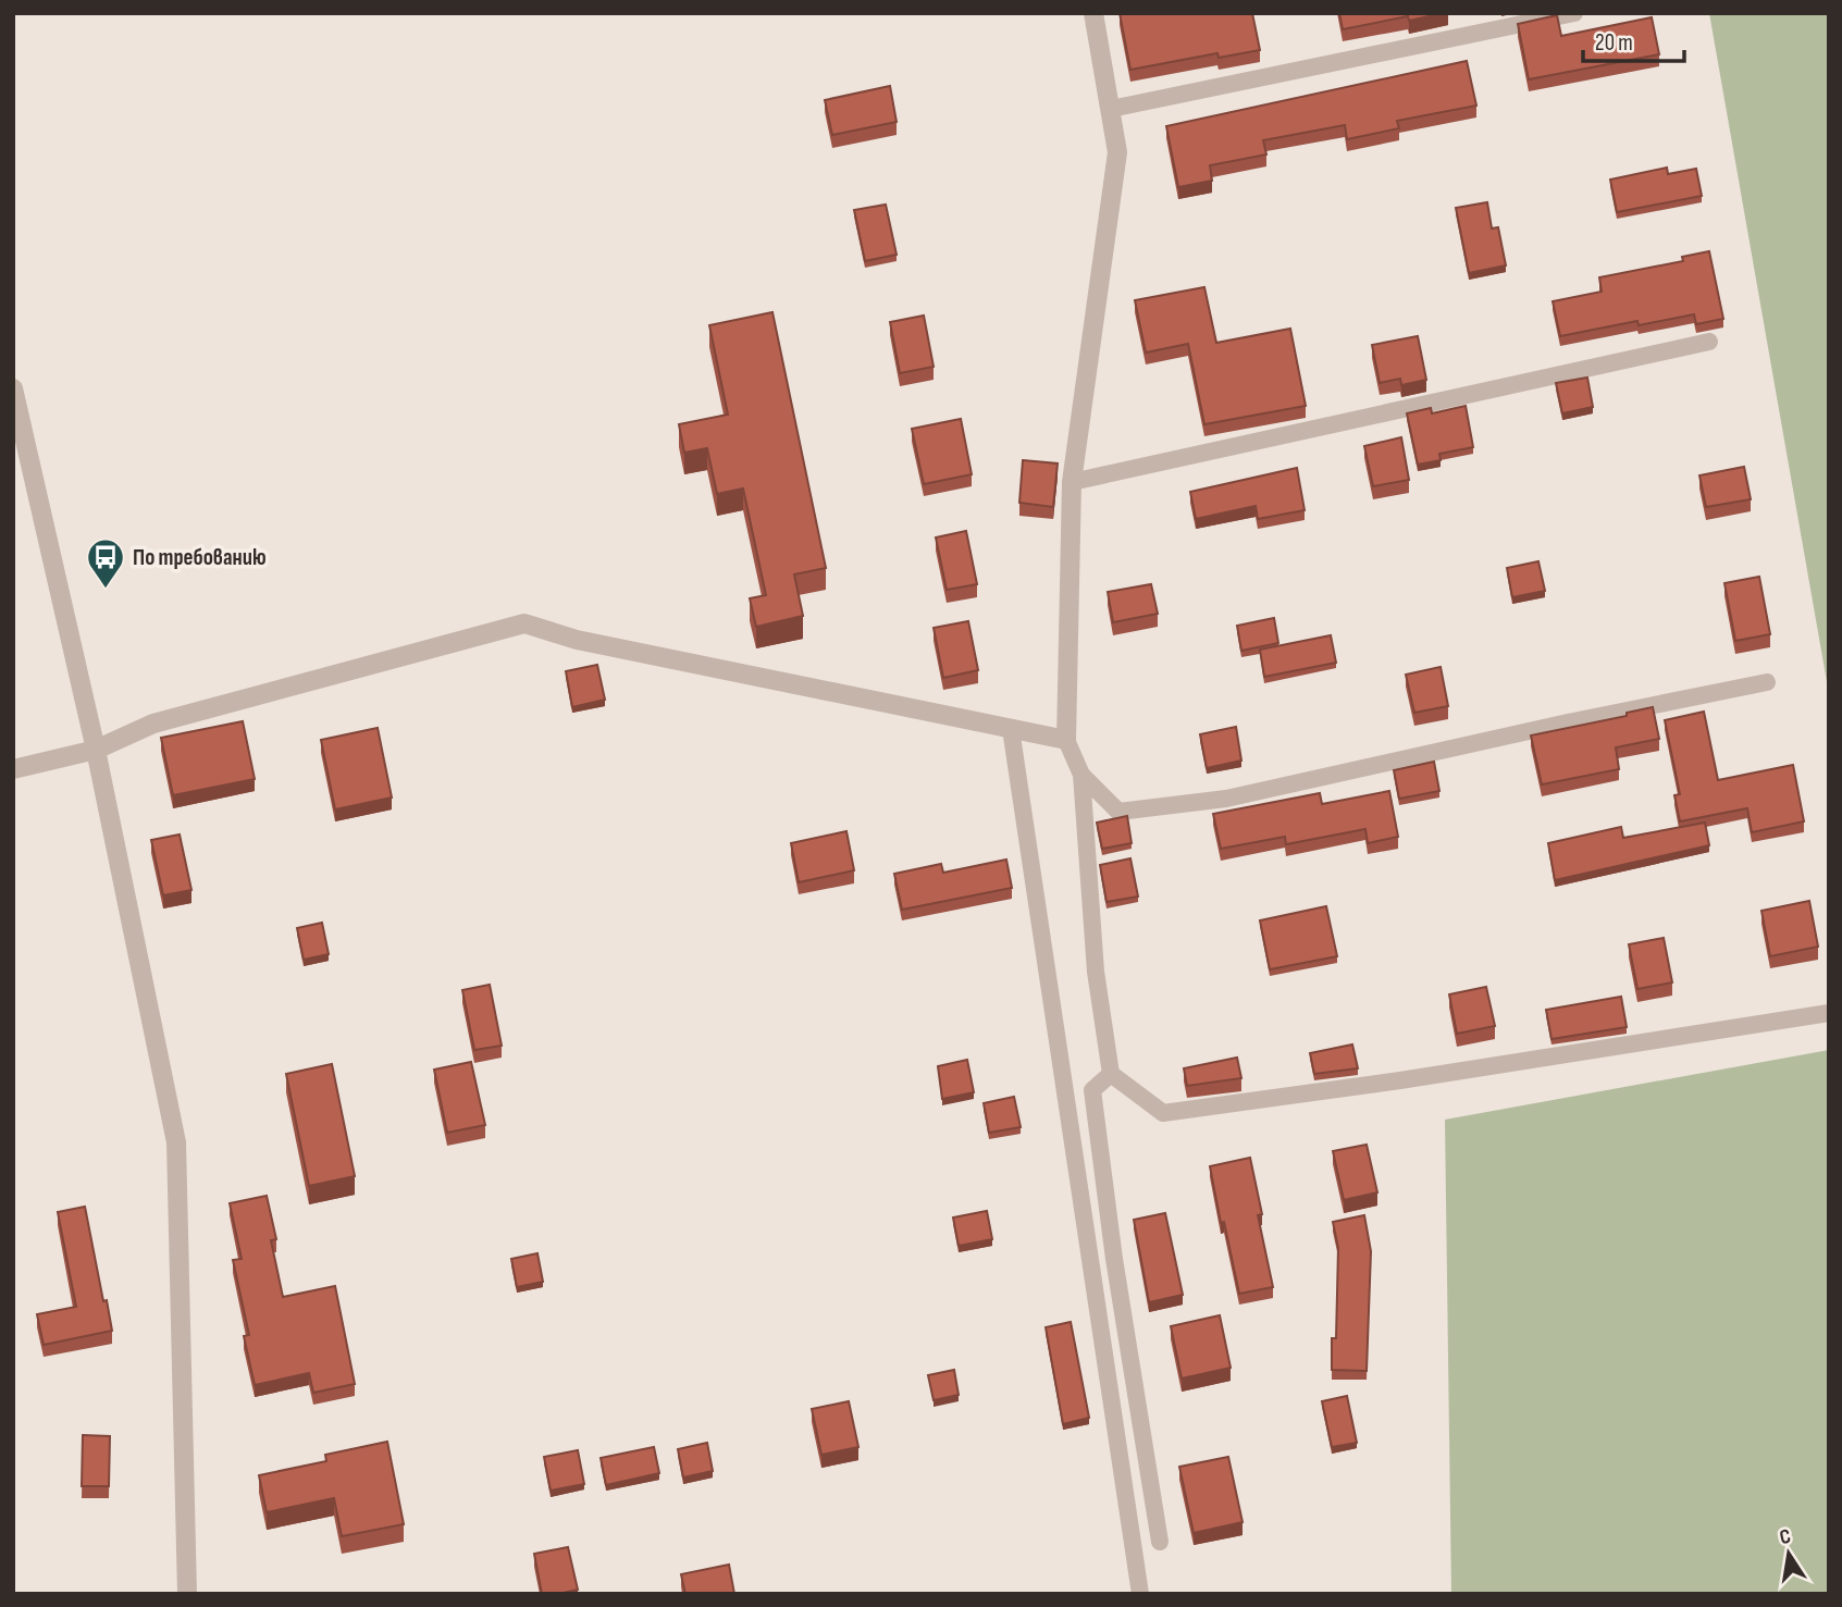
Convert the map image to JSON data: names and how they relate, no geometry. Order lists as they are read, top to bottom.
{
  "places": {
    "bus stop": ["По требованию"]
  },
  "scale_bar": "20 m",
  "north": "top"
}
